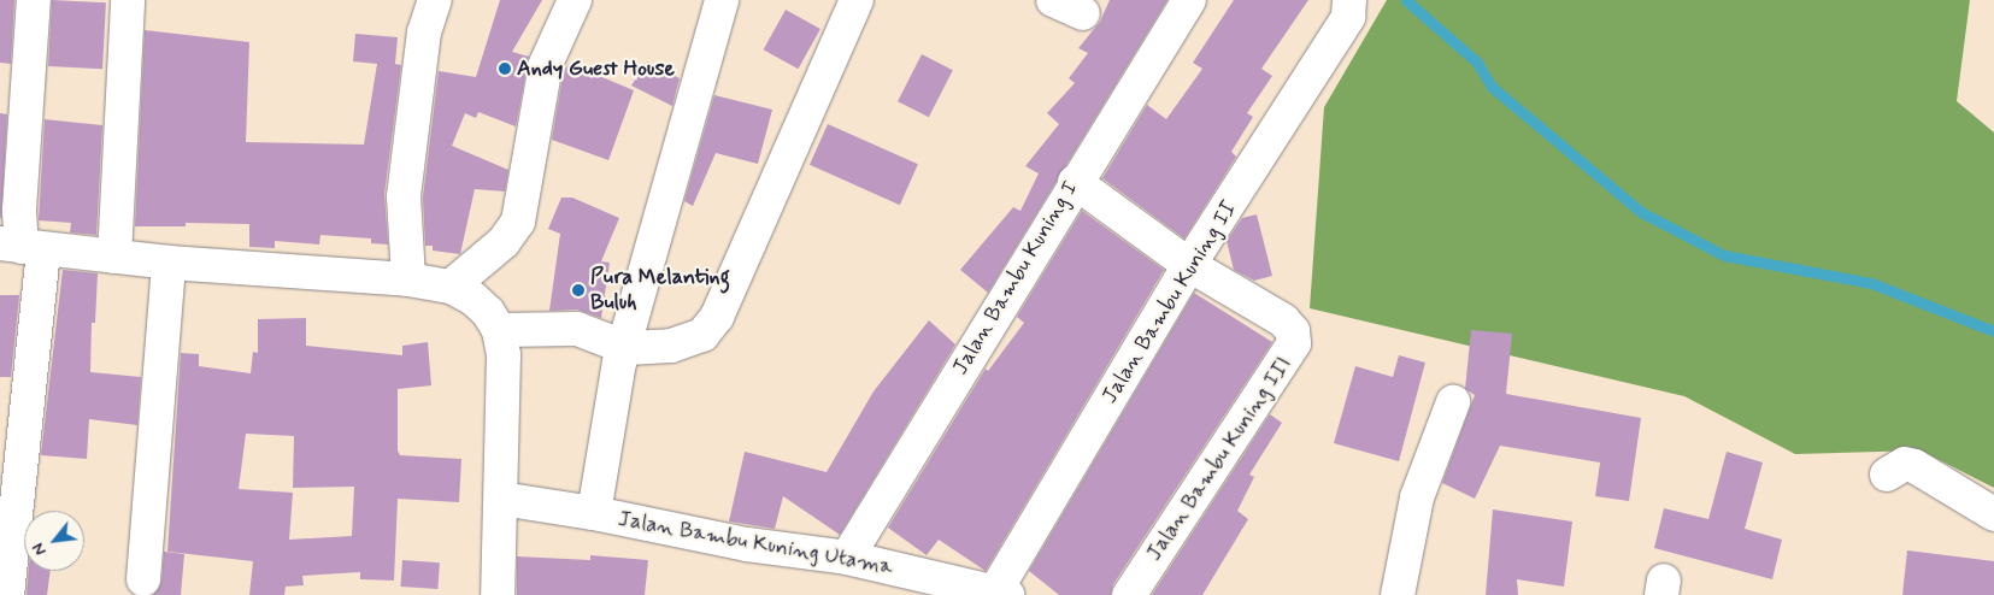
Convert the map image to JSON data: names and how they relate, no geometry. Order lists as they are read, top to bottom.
{
  "streets": {
    "street": [
      "Jalan Bambu Kuning I",
      "Jalan Bambu Kuning II",
      "Jalan Bambu Kuning III",
      "Jalan Bambu Kuning Utama"
    ]
  },
  "crossings": [
    ["Jalan Bambu Kuning I", "Jalan Bambu Kuning III"],
    ["Jalan Bambu Kuning I", "Jalan Bambu Kuning Utama"],
    ["Jalan Bambu Kuning II", "Jalan Bambu Kuning III"],
    ["Jalan Bambu Kuning II", "Jalan Bambu Kuning Utama"]
  ],
  "places": ["Andy Guest House", "Pura Melanting Buluh"],
  "north": "bottom left"
}
